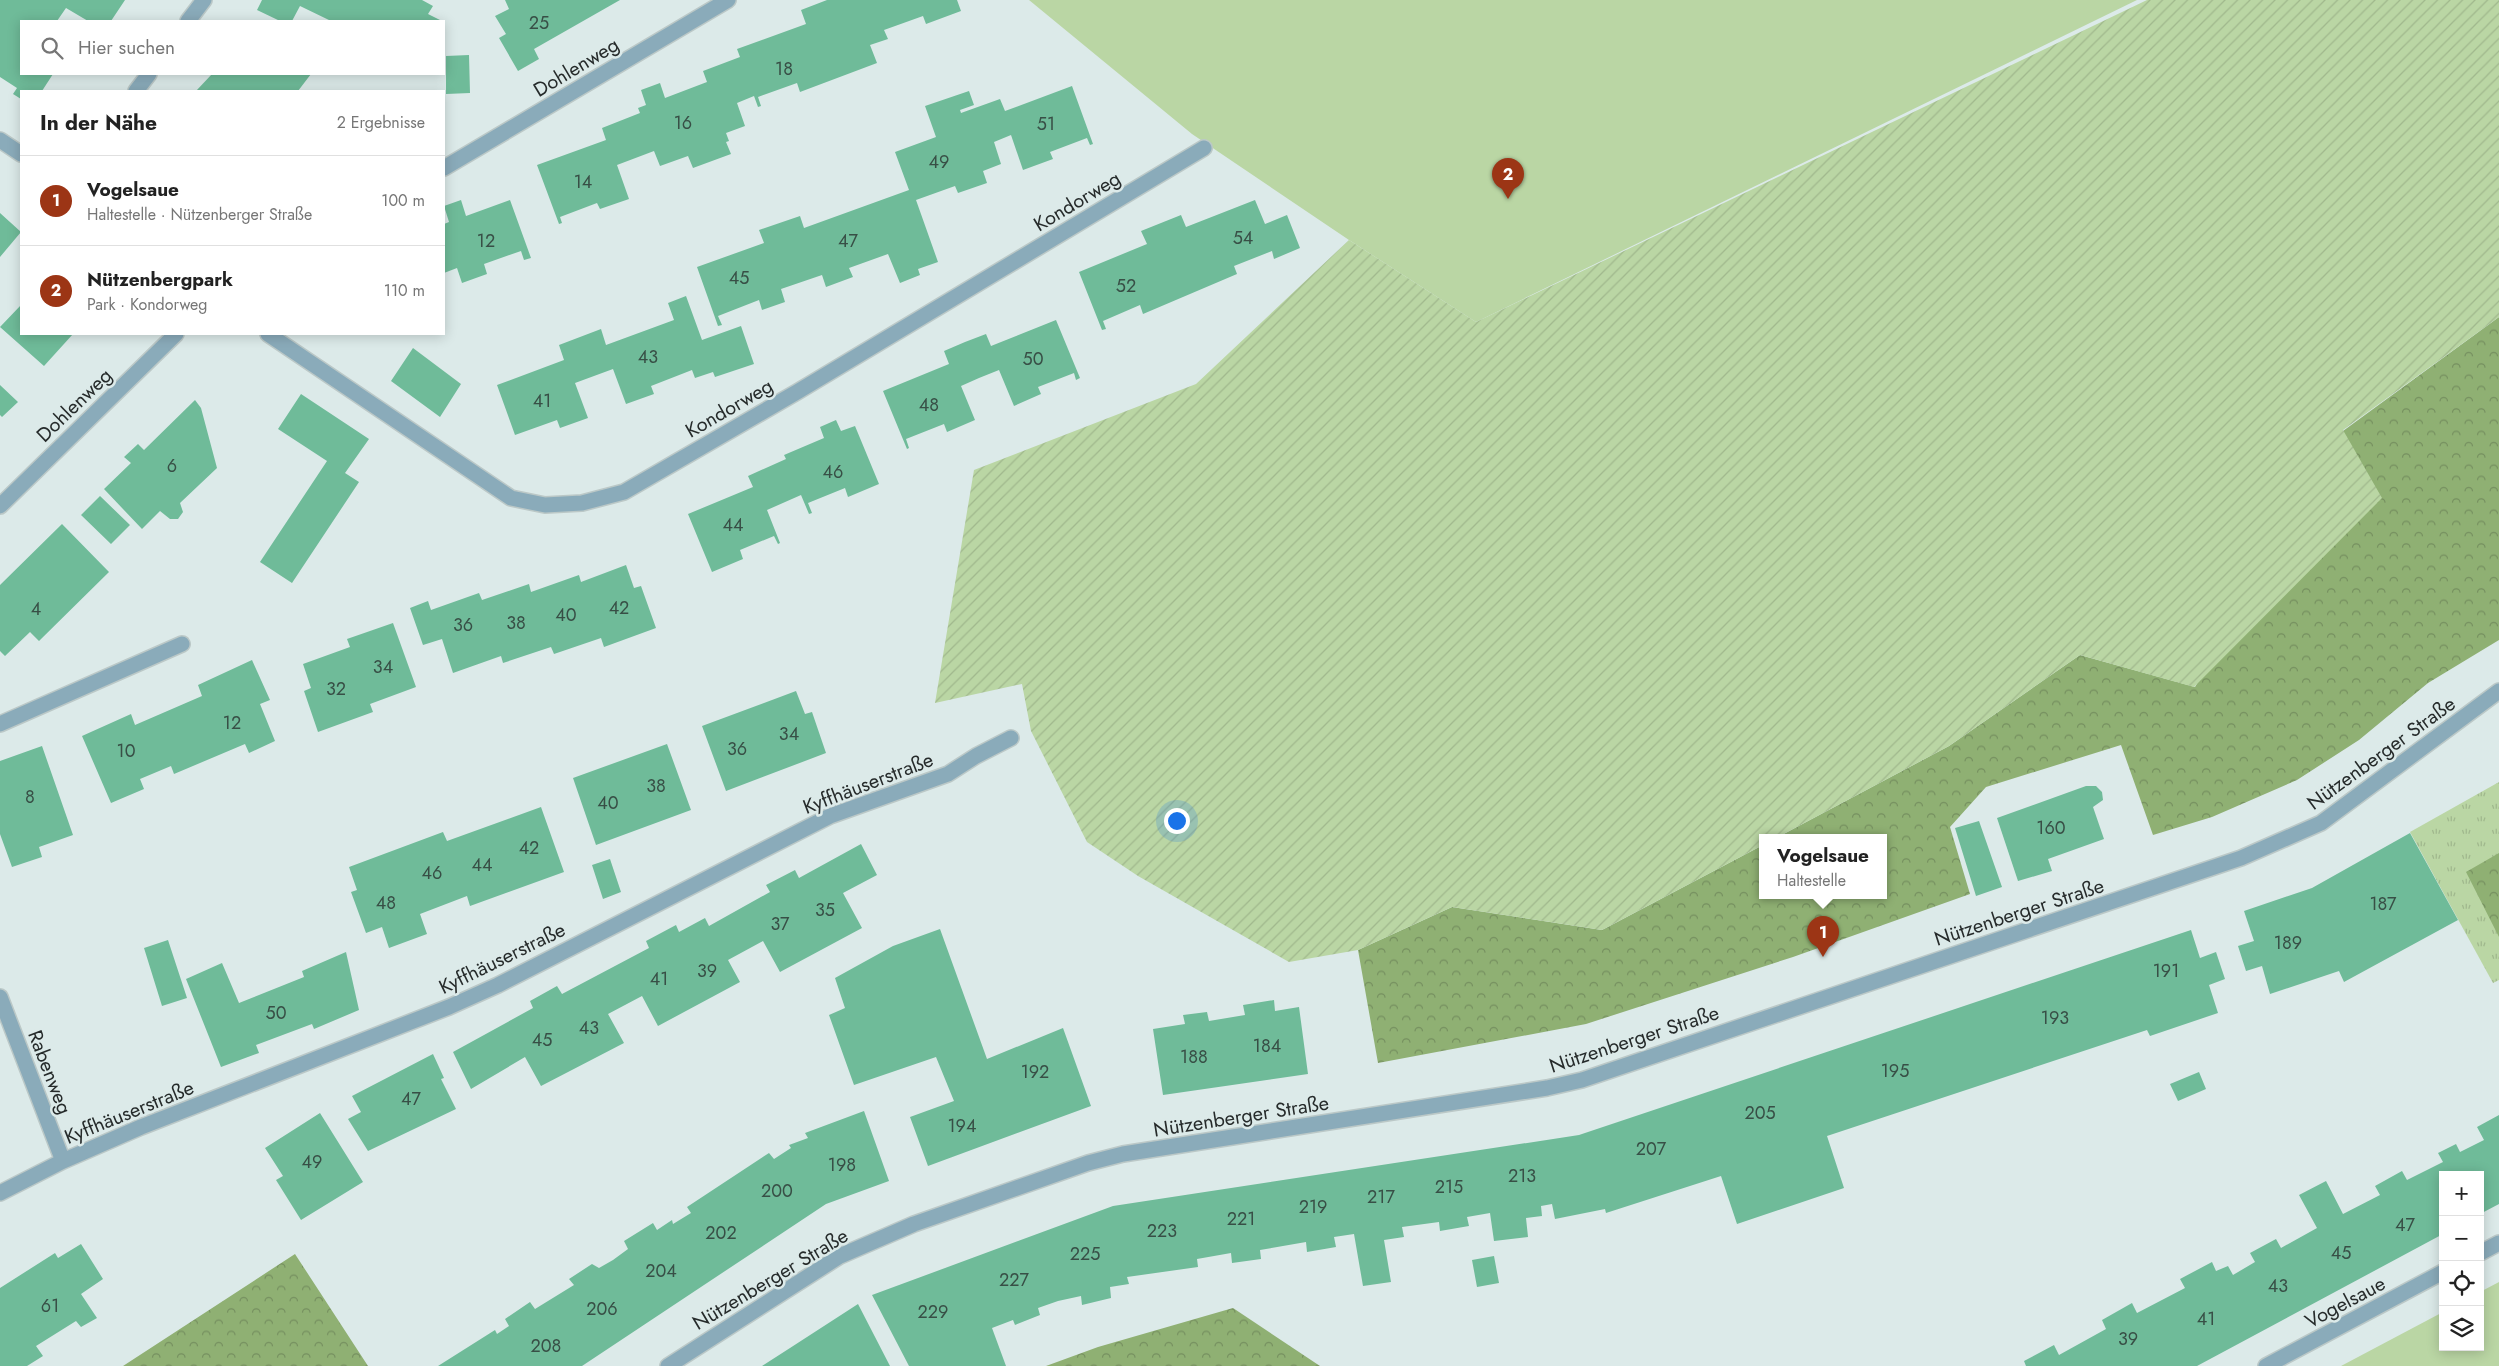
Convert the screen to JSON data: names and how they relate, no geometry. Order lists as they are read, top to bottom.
{
  "streets": {
    "street": [
      "Dohlenweg",
      "Kondorweg",
      "Nützenberger Straße",
      "Kyffhäuserstraße",
      "Rabenweg",
      "Vogelsaue"
    ]
  },
  "crossings": [
    ["Kyffhäuserstraße", "Rabenweg"]
  ],
  "house_numbers": [
    "25",
    "18",
    "16",
    "51",
    "49",
    "14",
    "54",
    "12",
    "47",
    "45",
    "52",
    "43",
    "50",
    "41",
    "48",
    "6",
    "46",
    "44",
    "42",
    "4",
    "40",
    "38",
    "36",
    "34",
    "32",
    "12",
    "34",
    "36",
    "10",
    "38",
    "8",
    "40",
    "160",
    "42",
    "44",
    "46",
    "48",
    "187",
    "35",
    "37",
    "189",
    "39",
    "191",
    "41",
    "50",
    "193",
    "43",
    "45",
    "184",
    "188",
    "195",
    "192",
    "47",
    "205",
    "194",
    "207",
    "49",
    "198",
    "213",
    "215",
    "200",
    "217",
    "219",
    "221",
    "47",
    "223",
    "202",
    "45",
    "225",
    "204",
    "227",
    "43",
    "61",
    "206",
    "229",
    "41",
    "39",
    "208"
  ],
  "page": {
    "search": "Hier suchen",
    "heading": ["In der Nähe", "2 Ergebnisse"],
    "list": [
      {
        "mark": "1",
        "name": "Vogelsaue",
        "note": "Haltestelle · Nützenberger Straße",
        "value": "100 m"
      },
      {
        "mark": "2",
        "name": "Nützenbergpark",
        "note": "Park · Kondorweg",
        "value": "110 m"
      }
    ],
    "pins": ["2", "1"],
    "popup": ["Vogelsaue", "Haltestelle"],
    "map_buttons": ["+", "−"]
  }
}
